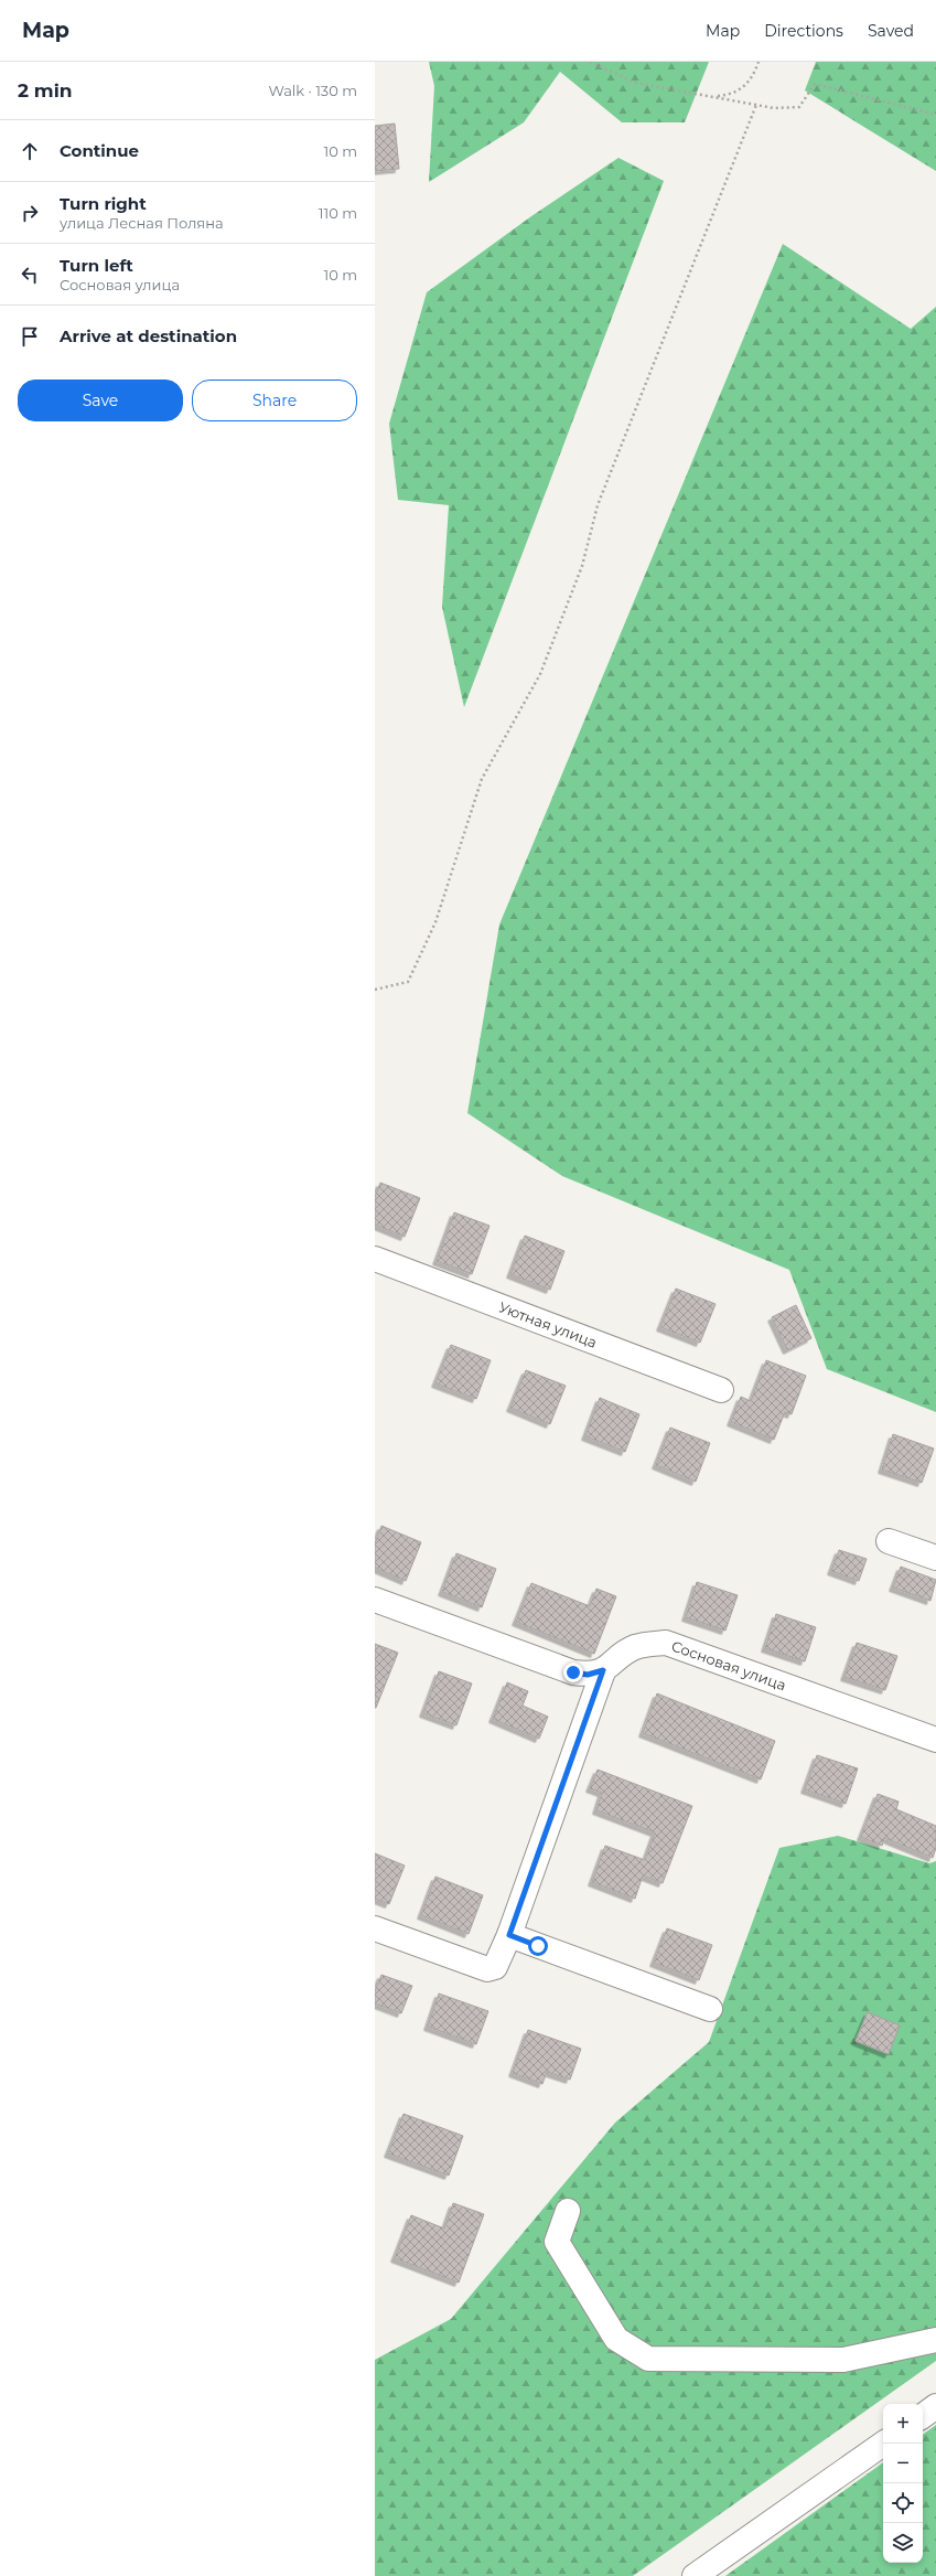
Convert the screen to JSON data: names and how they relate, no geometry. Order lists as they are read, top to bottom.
{
  "streets": {
    "street": ["Уютная улица", "Сосновая улица"]
  },
  "page": {
    "header": "Map",
    "nav": ["Map", "Directions", "Saved"],
    "heading": ["2 min", "Walk · 130 m"],
    "list": [
      ["Continue", "10 m"],
      ["Turn right", "улица Лесная Поляна", "110 m"],
      ["Turn left", "Сосновая улица", "10 m"],
      "Arrive at destination"
    ],
    "buttons": ["Save", "Share"],
    "map_buttons": ["+", "−"]
  }
}
